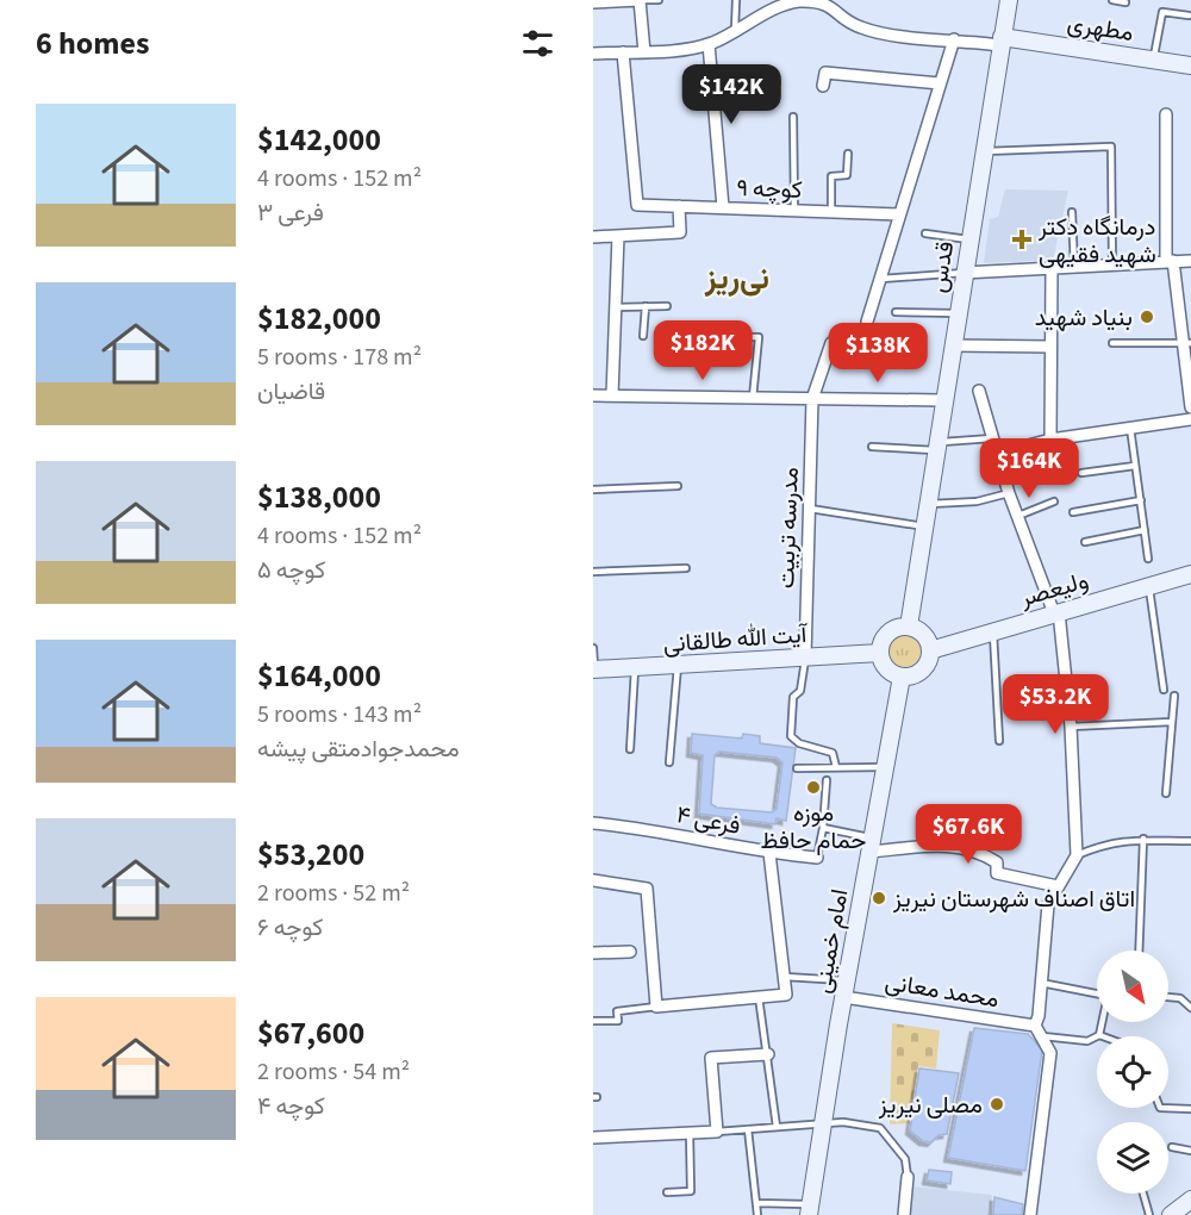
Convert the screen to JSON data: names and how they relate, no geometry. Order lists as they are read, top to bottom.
{
  "streets": {
    "main road": [
      "مطهری",
      "قدس",
      "ولیعصر",
      "آیت الله طالقانی",
      "امام خمینی"
    ],
    "street": [
      "کوچه ۹",
      "مدرسه تربیت",
      "فرعی ۴",
      "محمد معانی"
    ]
  },
  "crossings": [
    ["مطهری", "قدس"],
    ["قدس", "ولیعصر"],
    ["قدس", "آیت الله طالقانی"],
    ["قدس", "امام خمینی"],
    ["مدرسه تربیت", "آیت الله طالقانی"],
    ["ولیعصر", "آیت الله طالقانی"],
    ["ولیعصر", "امام خمینی"],
    ["آیت الله طالقانی", "امام خمینی"],
    ["امام خمینی", "محمد معانی"]
  ],
  "districts": ["نی‌ریز"],
  "places": {
    "health": ["درمانگاه دکتر شهید فقیهی"],
    "other": [
      "بنیاد شهید",
      "موزه حمام حافظ",
      "اتاق اصناف شهرستان نیریز",
      "مصلی نیریز"
    ]
  },
  "north": "bottom right",
  "page": {
    "heading": "6 homes",
    "price": [
      "$142K",
      "$182K",
      "$138K",
      "$164K",
      "$53.2K",
      "$67.6K"
    ],
    "list": [
      {
        "name": "$142,000",
        "note": "4 rooms · 152 m² · فرعی ۳"
      },
      {
        "name": "$182,000",
        "note": "5 rooms · 178 m² · قاضیان"
      },
      {
        "name": "$138,000",
        "note": "4 rooms · 152 m² · کوچه ۵"
      },
      {
        "name": "$164,000",
        "note": "5 rooms · 143 m² · محمدجوادمتقی پیشه"
      },
      {
        "name": "$53,200",
        "note": "2 rooms · 52 m² · ۶ کوچه"
      },
      {
        "name": "$67,600",
        "note": "2 rooms · 54 m² · کوچه ۴"
      }
    ]
  }
}
